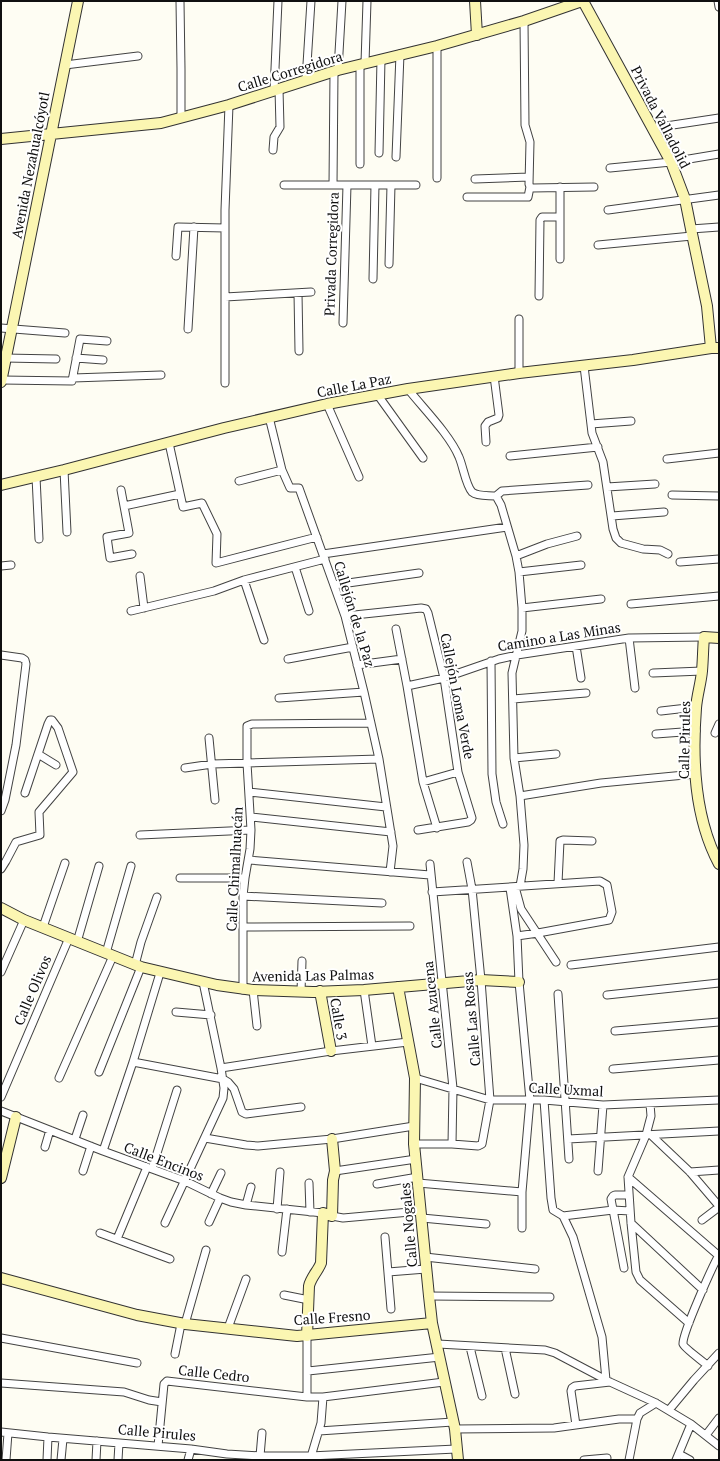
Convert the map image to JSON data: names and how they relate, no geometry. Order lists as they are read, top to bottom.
{
  "streets": {
    "main road": [
      "Calle Corregidora",
      "Privada Valladolid",
      "Avenida Nezahualcóyotl",
      "Calle La Paz",
      "Camino a Las Minas",
      "Calle Pirules",
      "Avenida Las Palmas",
      "Calle 3",
      "Calle Nogales",
      "Calle Fresno"
    ],
    "street": [
      "Privada Corregidora",
      "Callejón de la Paz",
      "Callejón Loma Verde",
      "Calle Chimalhuacán",
      "Calle Olivos",
      "Calle Azucena",
      "Calle Las Rosas",
      "Calle Uxmal",
      "Calle Encinos",
      "Calle Cedro"
    ]
  },
  "crossings": [
    ["Calle Corregidora", "Privada Valladolid"],
    ["Calle Corregidora", "Avenida Nezahualcóyotl"],
    ["Privada Valladolid", "Calle La Paz"],
    ["Calle La Paz", "Callejón de la Paz"],
    ["Callejón de la Paz", "Callejón Loma Verde"],
    ["Callejón de la Paz", "Calle Chimalhuacán"],
    ["Camino a Las Minas", "Callejón Loma Verde"],
    ["Camino a Las Minas", "Calle Pirules"],
    ["Calle Pirules", "Calle Nogales"],
    ["Calle Chimalhuacán", "Avenida Las Palmas"],
    ["Avenida Las Palmas", "Calle Olivos"],
    ["Avenida Las Palmas", "Calle Azucena"],
    ["Avenida Las Palmas", "Calle 3"],
    ["Avenida Las Palmas", "Calle Las Rosas"],
    ["Avenida Las Palmas", "Calle Nogales"],
    ["Calle Azucena", "Calle Las Rosas"],
    ["Calle Azucena", "Calle Uxmal"],
    ["Calle Las Rosas", "Calle Uxmal"],
    ["Calle Uxmal", "Calle Nogales"],
    ["Calle Encinos", "Calle Nogales"],
    ["Calle Nogales", "Calle Fresno"],
    ["Calle Nogales", "Calle Cedro"]
  ]
}
